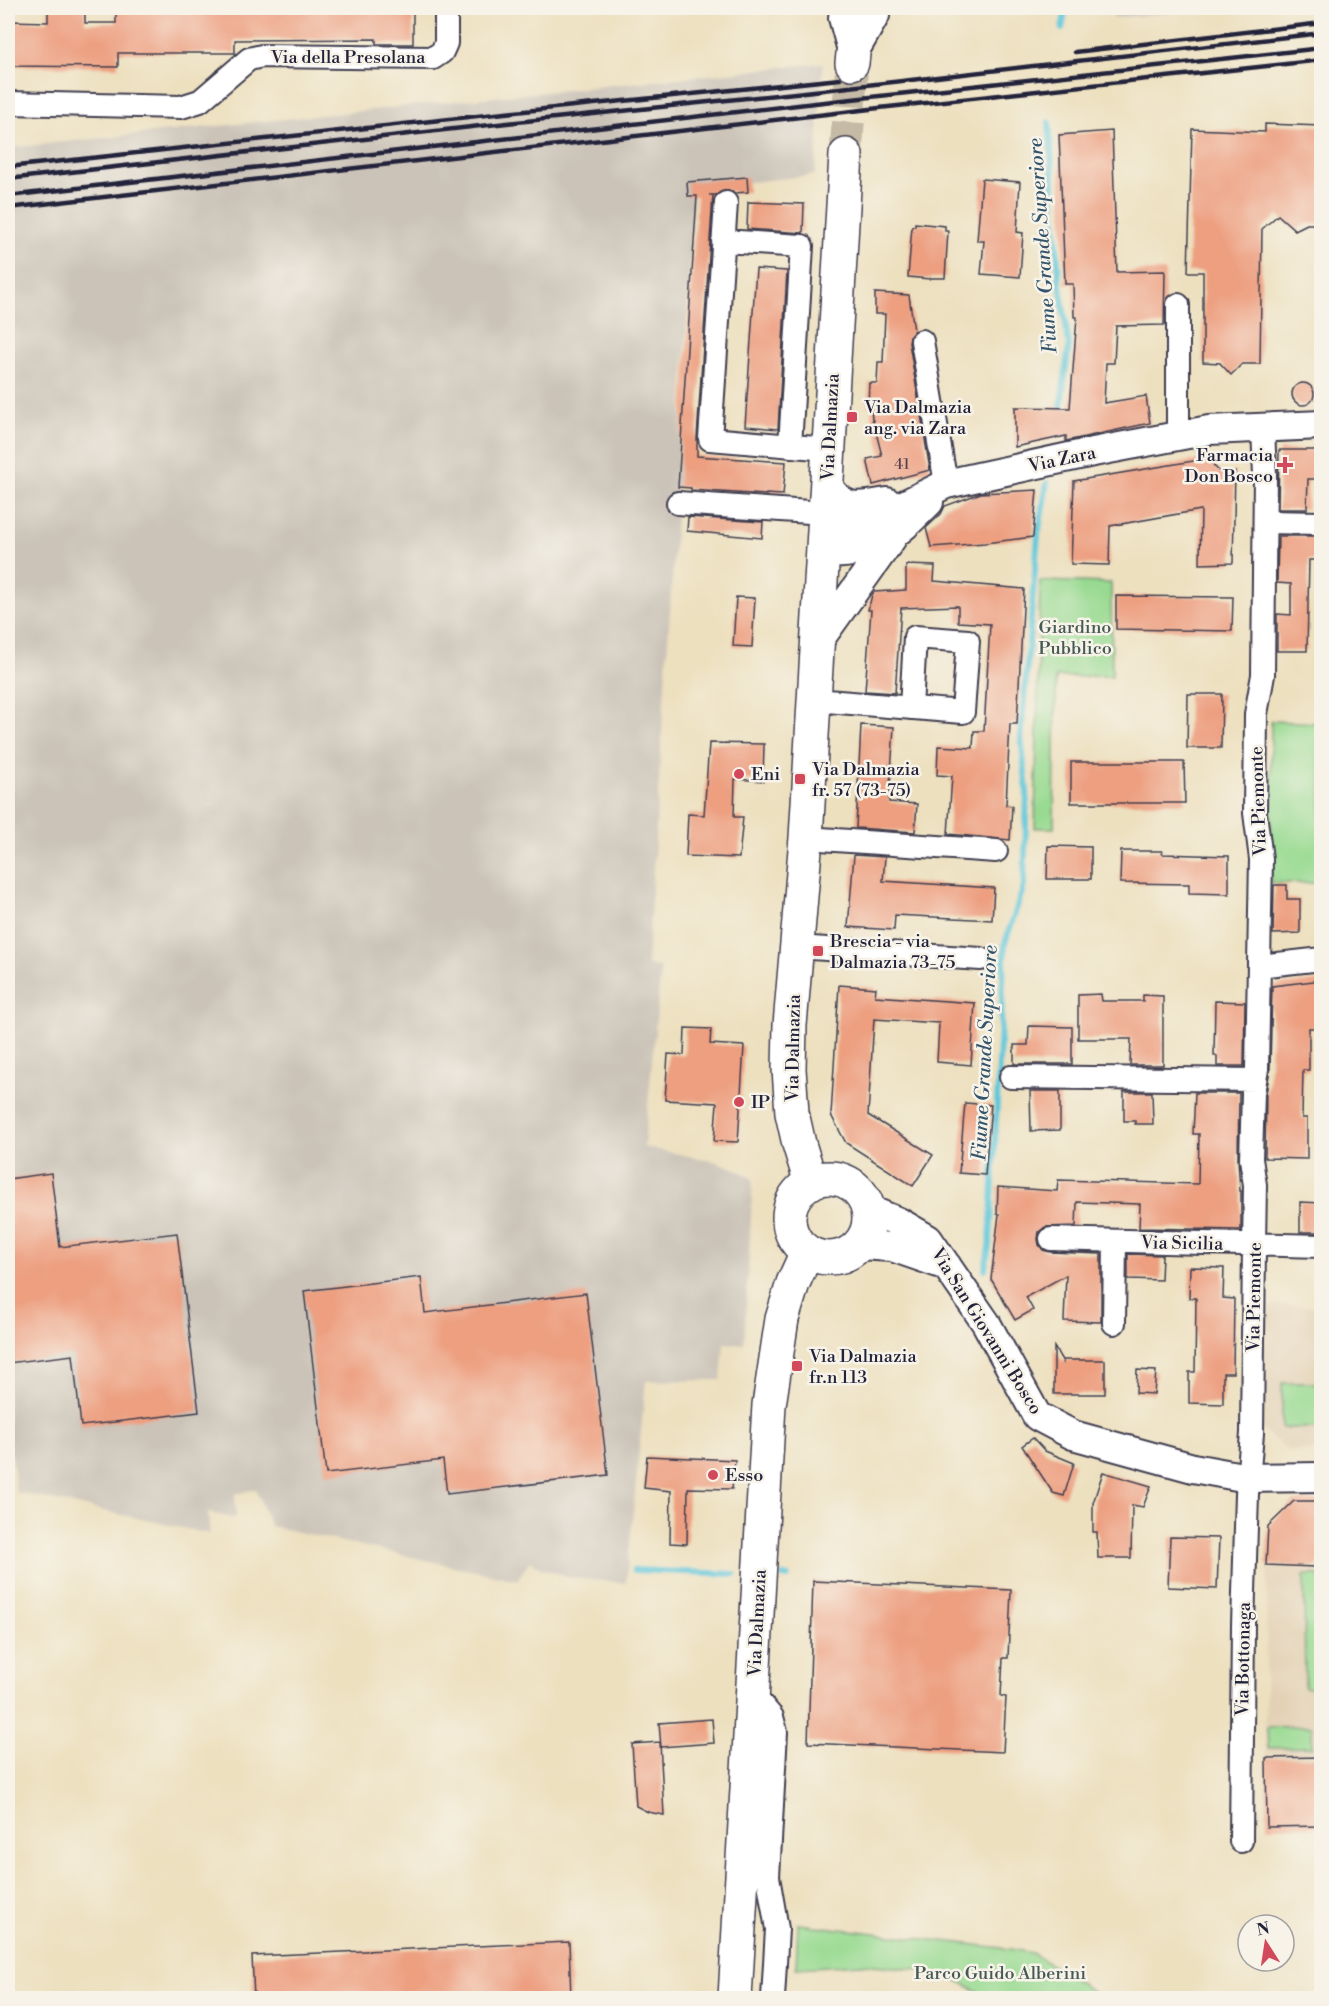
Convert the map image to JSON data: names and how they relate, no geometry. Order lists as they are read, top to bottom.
{
  "streets": {
    "main road": ["Via Dalmazia"],
    "street": [
      "Via della Presolana",
      "Via Zara",
      "Via Piemonte",
      "Via Sicilia",
      "Via San Giovanni Bosco",
      "Via Bottonaga"
    ]
  },
  "crossings": [
    ["Via Dalmazia", "Via Zara"],
    ["Via Dalmazia", "Via San Giovanni Bosco"],
    ["Via Zara", "Via Piemonte"],
    ["Via Piemonte", "Via Sicilia"],
    ["Via Piemonte", "Via San Giovanni Bosco"],
    ["Via Piemonte", "Via Bottonaga"],
    ["Via San Giovanni Bosco", "Via Bottonaga"]
  ],
  "water": ["Fiume Grande Superiore"],
  "parks": ["Giardino Pubblico", "Parco Guido Alberini"],
  "places": {
    "transit": [
      "Via Dalmazia ang. via Zara",
      "Via Dalmazia fr. 57 (73-75)",
      "Brescia - via Dalmazia 73-75",
      "Via Dalmazia fr.n 113"
    ],
    "health": ["Farmacia Don Bosco"],
    "other": ["Eni", "IP", "Esso"]
  },
  "house_numbers": ["41"],
  "north": "top"
}
